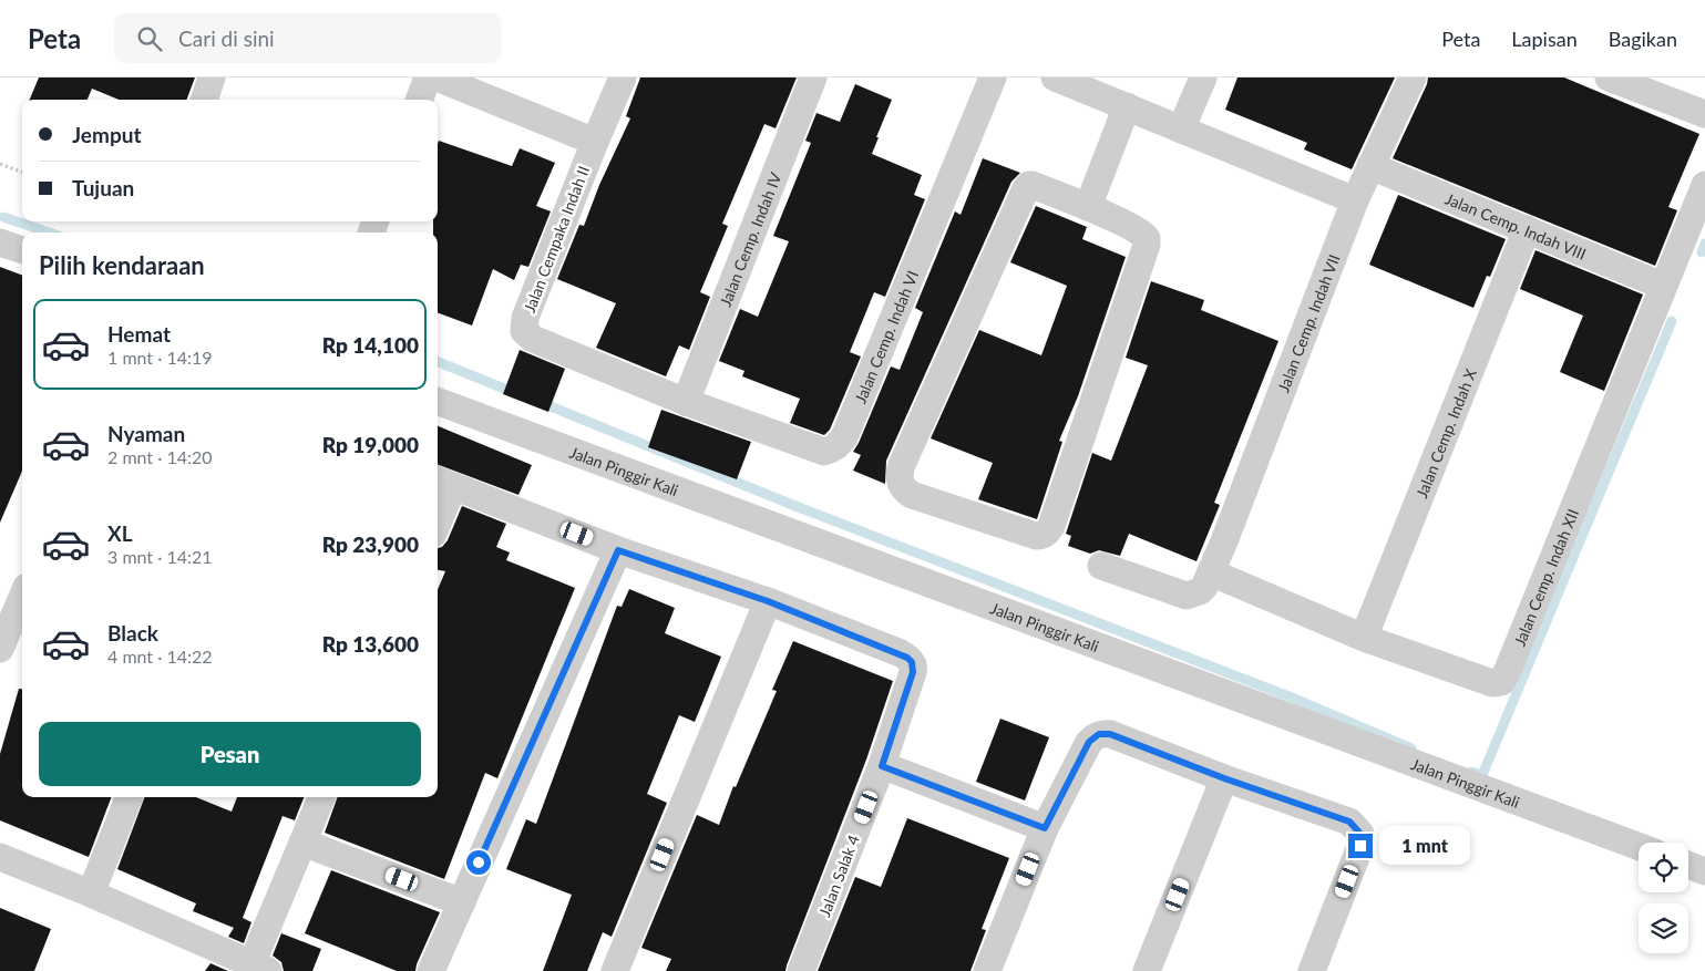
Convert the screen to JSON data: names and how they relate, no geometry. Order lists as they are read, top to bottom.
{
  "streets": {
    "street": [
      "Jalan Cemp. Indah VIII",
      "Jalan Cempaka Indah II",
      "Jalan Cemp. Indah IV",
      "Jalan Cemp. Indah VII",
      "Jalan Cemp. Indah VI",
      "Jalan Cemp. Indah X",
      "Jalan Pinggir Kali",
      "Jalan Cemp. Indah XII",
      "Jalan Salak 4"
    ]
  },
  "crossings": [
    ["Jalan Cemp. Indah VIII", "Jalan Cemp. Indah VII"],
    ["Jalan Cemp. Indah VIII", "Jalan Cemp. Indah X"],
    ["Jalan Cemp. Indah VIII", "Jalan Cemp. Indah XII"],
    ["Jalan Cempaka Indah II", "Jalan Cemp. Indah IV"],
    ["Jalan Cempaka Indah II", "Jalan Cemp. Indah VI"],
    ["Jalan Cemp. Indah IV", "Jalan Cemp. Indah VI"],
    ["Jalan Cemp. Indah VII", "Jalan Cemp. Indah XII"],
    ["Jalan Cemp. Indah X", "Jalan Cemp. Indah XII"]
  ],
  "page": {
    "header": "Peta",
    "search": "Cari di sini",
    "nav": ["Peta", "Lapisan", "Bagikan"],
    "banner": ["Jemput", "Tujuan"],
    "heading": "Pilih kendaraan",
    "list": [
      {
        "name": "Hemat",
        "note": "1 mnt · 14:19",
        "value": "Rp 14,100"
      },
      {
        "name": "Nyaman",
        "note": "2 mnt · 14:20",
        "value": "Rp 19,000"
      },
      {
        "name": "XL",
        "note": "3 mnt · 14:21",
        "value": "Rp 23,900"
      },
      {
        "name": "Black",
        "note": "4 mnt · 14:22",
        "value": "Rp 13,600"
      }
    ],
    "buttons": "Pesan",
    "bubble": "1 mnt"
  }
}
